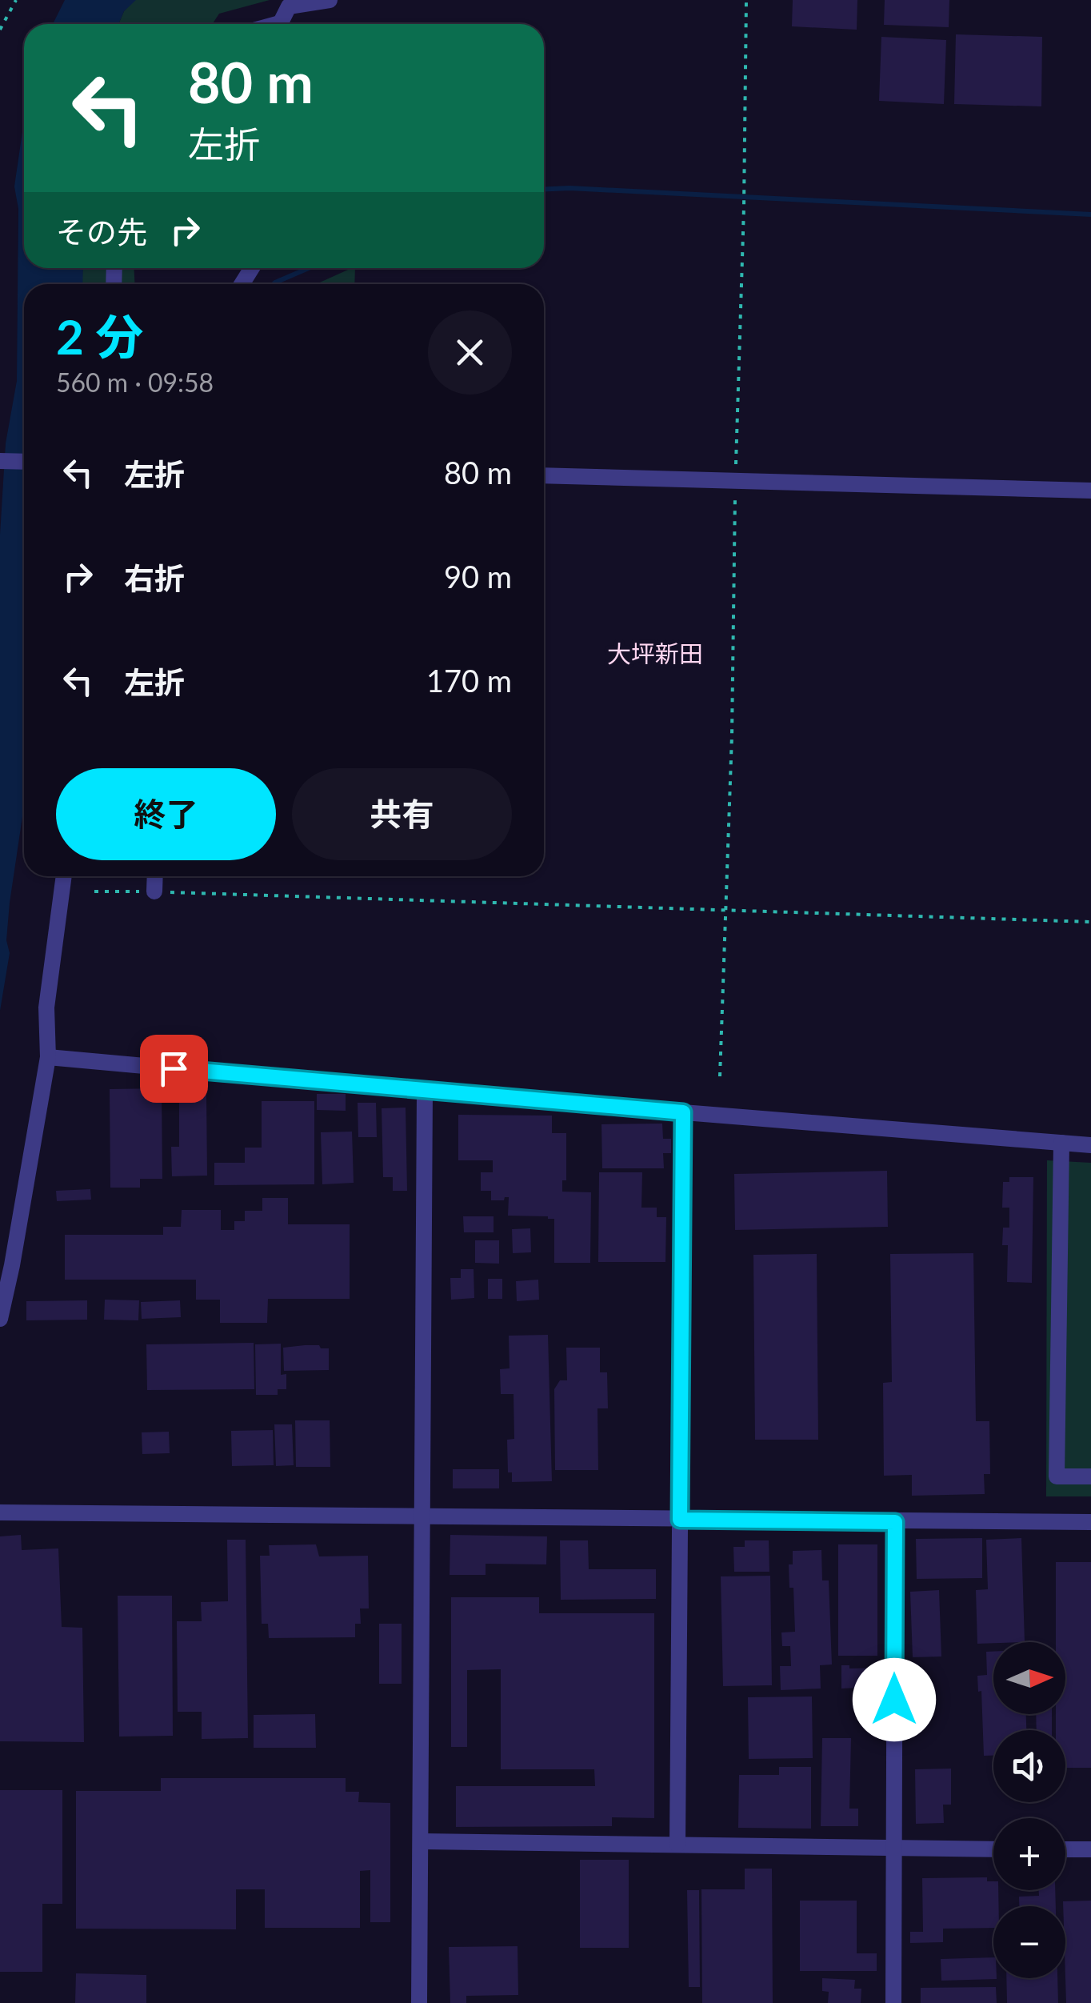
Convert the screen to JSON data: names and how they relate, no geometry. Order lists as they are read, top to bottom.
{
  "districts": ["大坪新田"],
  "north": "right",
  "page": {
    "turn": ["80 m", "左折"],
    "then": "その先",
    "heading": ["2 分", "560 m · 09:58"],
    "list": [
      {
        "name": "左折",
        "value": "80 m"
      },
      {
        "name": "右折",
        "value": "90 m"
      },
      {
        "name": "左折",
        "value": "170 m"
      }
    ],
    "buttons": ["終了", "共有"],
    "map_buttons": ["+", "−"]
  }
}
